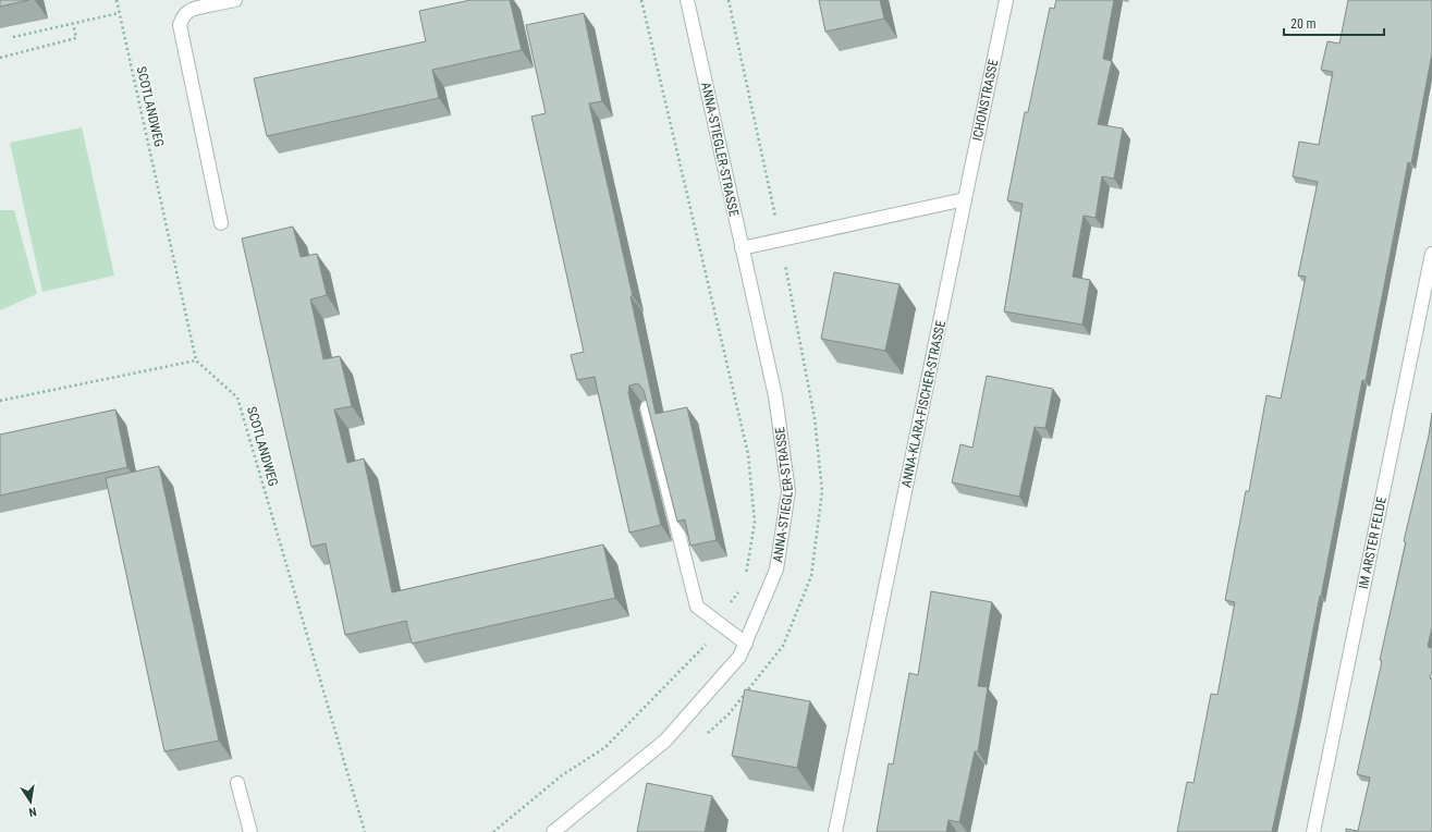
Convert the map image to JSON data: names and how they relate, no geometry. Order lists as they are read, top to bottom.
{
  "streets": {
    "street": [
      "ICHONSTRASSE",
      "ANNA-STIEGLER-STRASSE",
      "ANNA-KLARA-FISCHER-STRASSE",
      "IM ARSTER FELDE"
    ],
    "path": ["SCOTLANDWEG"]
  },
  "crossings": [
    ["ICHONSTRASSE", "ANNA-KLARA-FISCHER-STRASSE"]
  ],
  "scale_bar": "20 m",
  "north": "bottom"
}
